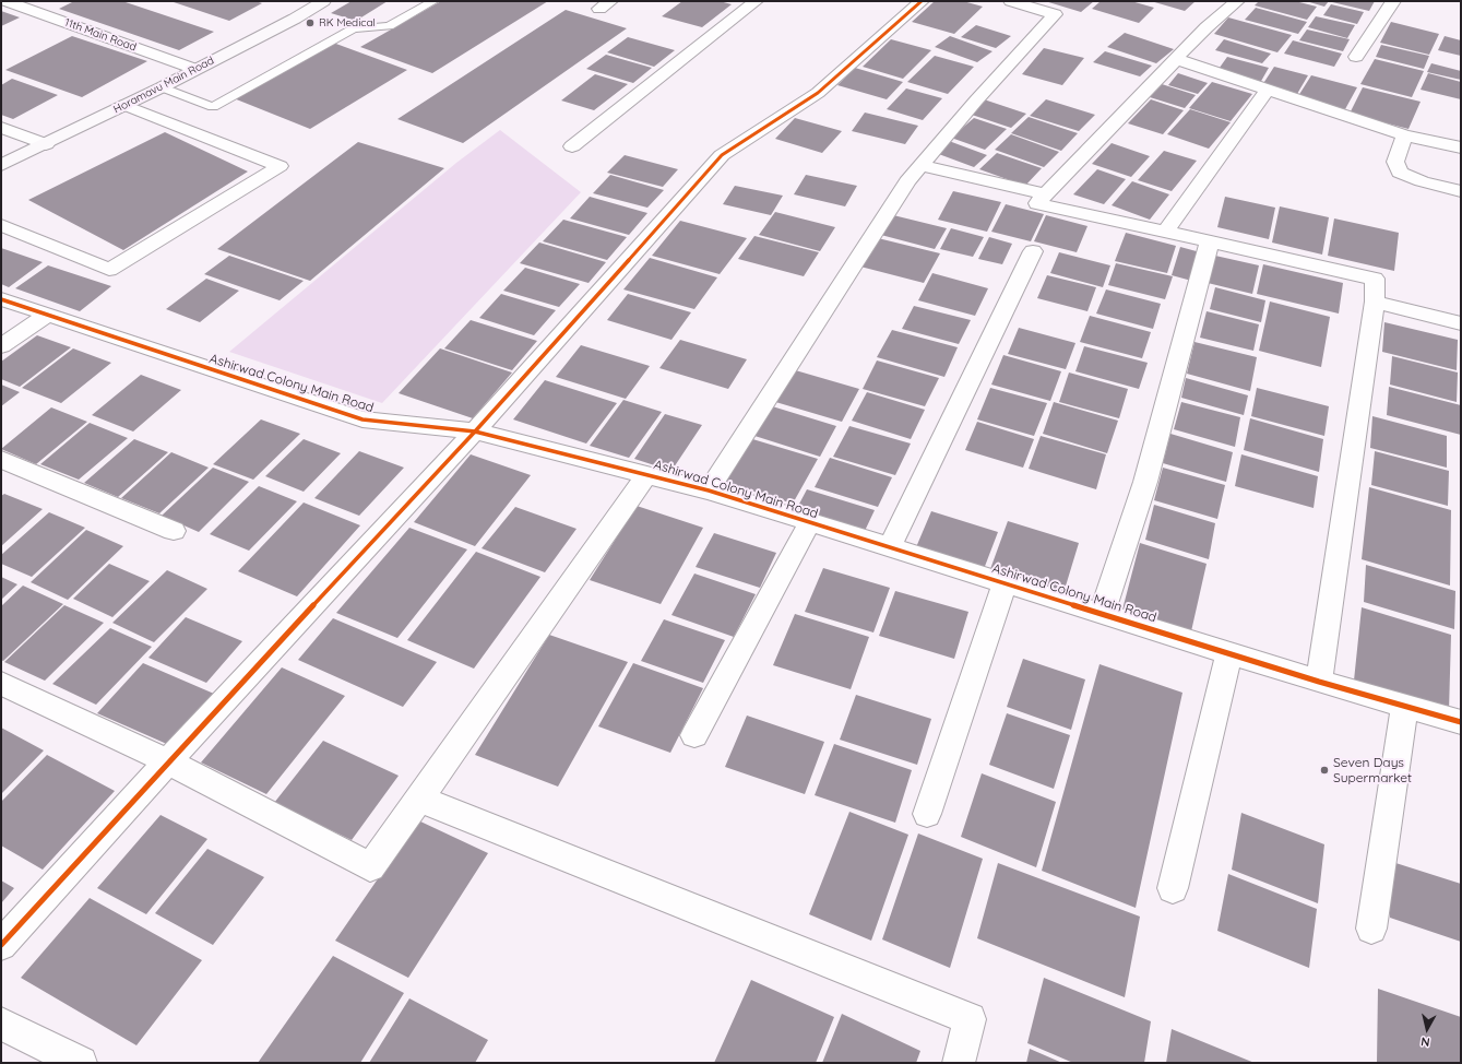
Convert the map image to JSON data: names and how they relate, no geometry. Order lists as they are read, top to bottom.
{
  "streets": {
    "main road": ["Horamavu Main Road"],
    "street": ["11th Main Road", "Ashirwad Colony Main Road"]
  },
  "crossings": [
    ["11th Main Road", "Horamavu Main Road"]
  ],
  "places": ["RK Medical", "Seven Days Supermarket"],
  "north": "bottom"
}
